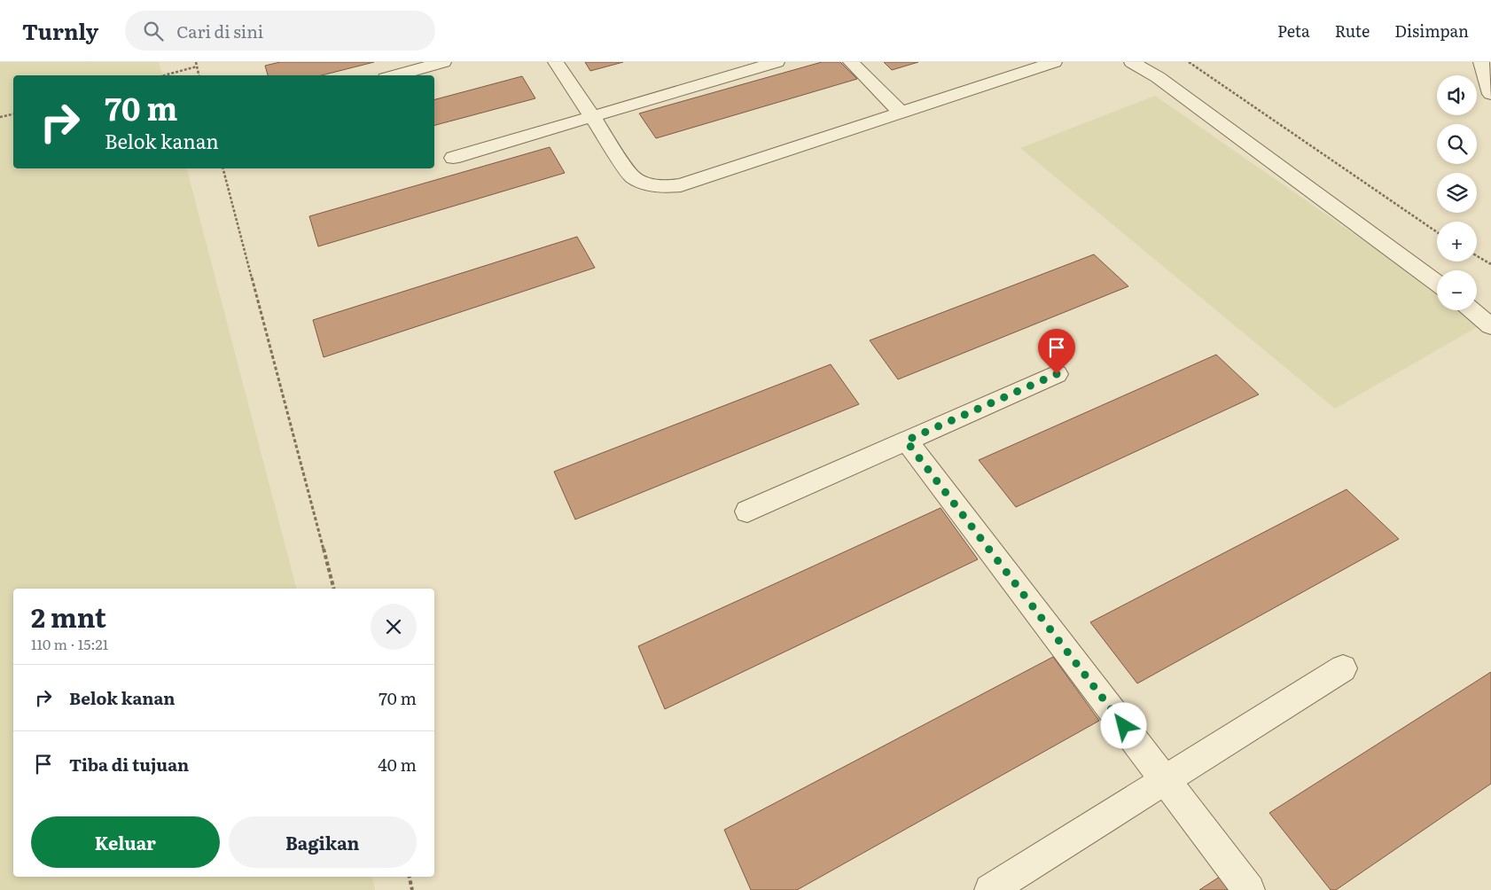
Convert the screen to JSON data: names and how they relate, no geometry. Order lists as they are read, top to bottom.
{
  "page": {
    "header": "Turnly",
    "search": "Cari di sini",
    "nav": ["Peta", "Rute", "Disimpan"],
    "map_buttons": ["+", "−"],
    "turn": ["70 m", "Belok kanan"],
    "heading": ["2 mnt", "110 m · 15:21"],
    "list": [
      {
        "name": "Belok kanan",
        "value": "70 m"
      },
      {
        "name": "Tiba di tujuan",
        "value": "40 m"
      }
    ],
    "buttons": ["Keluar", "Bagikan"]
  }
}
